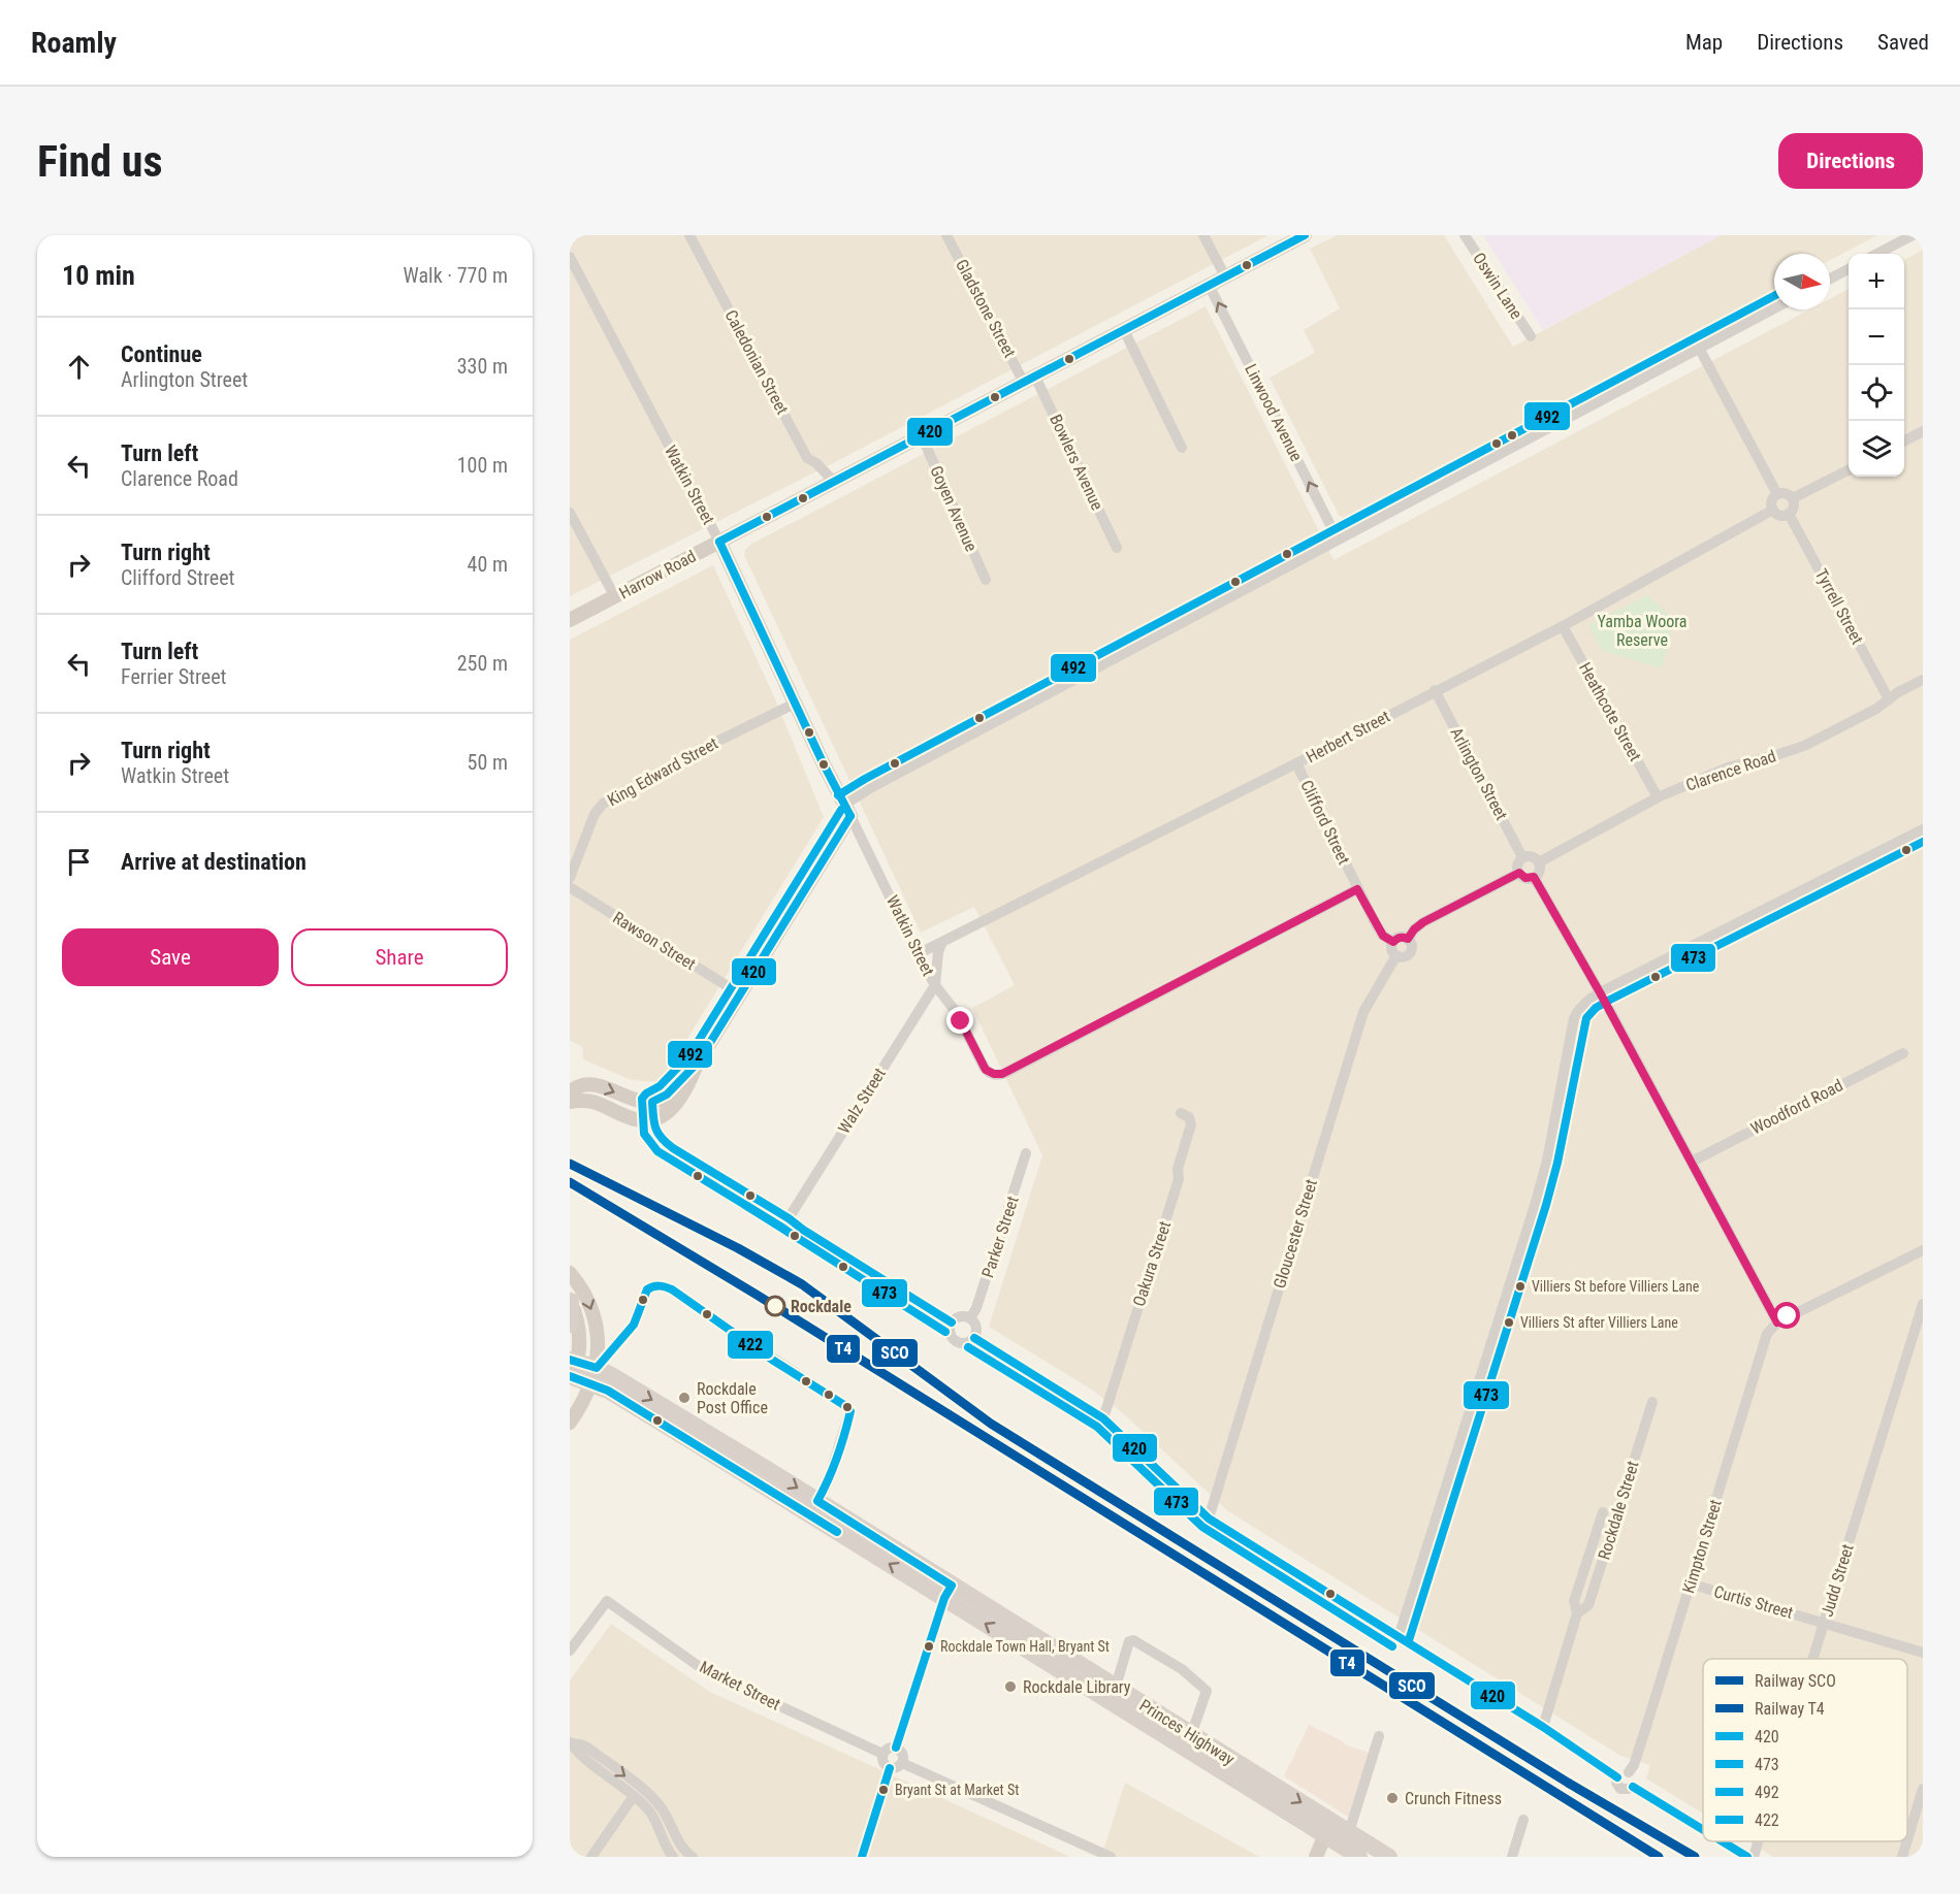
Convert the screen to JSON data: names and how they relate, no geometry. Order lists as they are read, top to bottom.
{
  "streets": {
    "highway": ["Princes Highway"],
    "main road": ["Watkin Street", "Harrow Road"],
    "street": [
      "Oswin Lane",
      "Gladstone Street",
      "Caledonian Street",
      "Linwood Avenue",
      "Bowlers Avenue",
      "Goyen Avenue",
      "Tyrrell Street",
      "Heathcote Street",
      "Herbert Street",
      "Clarence Road",
      "King Edward Street",
      "Arlington Street",
      "Clifford Street",
      "Rawson Street",
      "Walz Street",
      "Woodford Road",
      "Gloucester Street",
      "Parker Street",
      "Oakura Street",
      "Rockdale Street",
      "Kimpton Street",
      "Judd Street",
      "Curtis Street",
      "Market Street"
    ]
  },
  "crossings": [
    ["Gladstone Street", "Bowlers Avenue"],
    ["Gladstone Street", "Harrow Road"],
    ["Caledonian Street", "Harrow Road"],
    ["Linwood Avenue", "Harrow Road"],
    ["Bowlers Avenue", "Harrow Road"],
    ["Watkin Street", "Harrow Road"],
    ["Watkin Street", "Herbert Street"],
    ["Watkin Street", "King Edward Street"],
    ["Watkin Street", "Clifford Street"],
    ["Watkin Street", "Walz Street"],
    ["Goyen Avenue", "Harrow Road"],
    ["Tyrrell Street", "Herbert Street"],
    ["Tyrrell Street", "Clarence Road"],
    ["Heathcote Street", "Herbert Street"],
    ["Heathcote Street", "Clarence Road"],
    ["Herbert Street", "Arlington Street"],
    ["Herbert Street", "Clifford Street"],
    ["Clarence Road", "Arlington Street"],
    ["Clifford Street", "Gloucester Street"],
    ["Kimpton Street", "Curtis Street"],
    ["Judd Street", "Curtis Street"]
  ],
  "parks": ["Yamba Woora Reserve"],
  "places": [
    "Villiers St before Villiers Lane",
    "Rockdale",
    "Villiers St after Villiers Lane",
    "Rockdale Post Office",
    "Rockdale Town Hall, Bryant St",
    "Rockdale Library",
    "Bryant St at Market St",
    "Crunch Fitness"
  ],
  "lines": [
    "transit line 420",
    "transit line 492",
    "transit line 473",
    "rail line SCO",
    "rail line T4",
    "transit line 422"
  ],
  "legend": [
    "Railway SCO",
    "Railway T4",
    "420",
    "473",
    "492",
    "422"
  ],
  "north": "right",
  "page": {
    "header": "Roamly",
    "nav": ["Map", "Directions", "Saved"],
    "buttons": [
      "Directions",
      ["Save", "Share"]
    ],
    "title": "Find us",
    "heading": ["10 min", "Walk · 770 m"],
    "map_buttons": ["+", "−"],
    "list": [
      ["Continue", "Arlington Street", "330 m"],
      ["Turn left", "Clarence Road", "100 m"],
      ["Turn right", "Clifford Street", "40 m"],
      ["Turn left", "Ferrier Street", "250 m"],
      ["Turn right", "Watkin Street", "50 m"],
      "Arrive at destination"
    ]
  }
}
